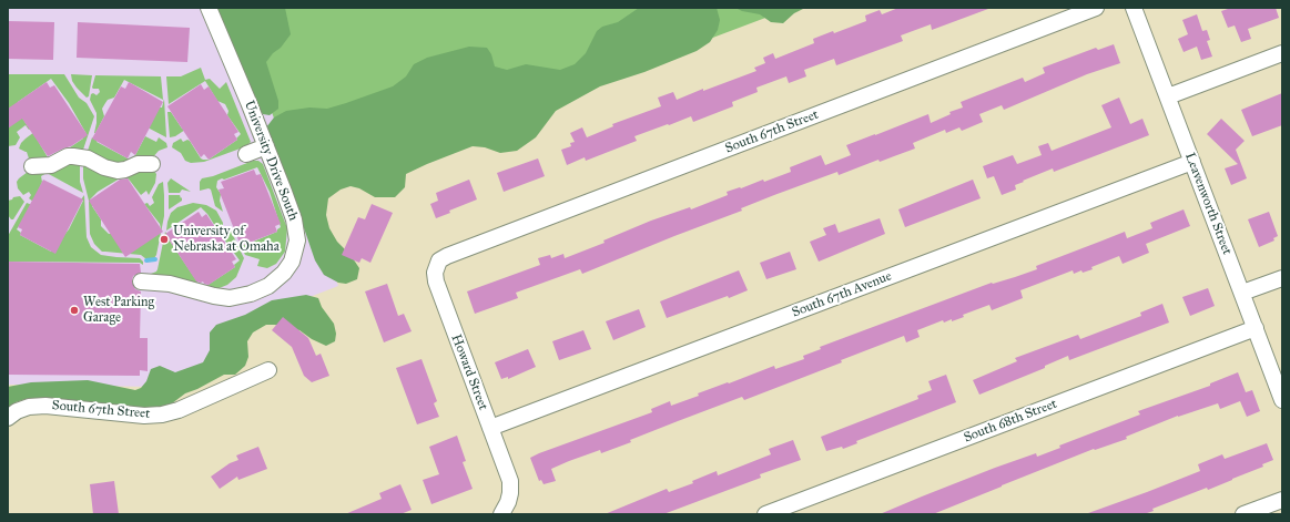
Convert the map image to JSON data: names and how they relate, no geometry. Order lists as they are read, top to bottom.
{
  "streets": {
    "street": [
      "South 67th Street",
      "University Drive South",
      "Leavenworth Street",
      "South 67th Avenue",
      "Howard Street",
      "South 68th Street"
    ]
  },
  "crossings": [
    ["South 67th Street", "Howard Street"],
    ["Leavenworth Street", "South 67th Avenue"],
    ["Leavenworth Street", "South 68th Street"],
    ["South 67th Avenue", "Howard Street"]
  ],
  "places": ["University of Nebraska at Omaha", "West Parking Garage"]
}
